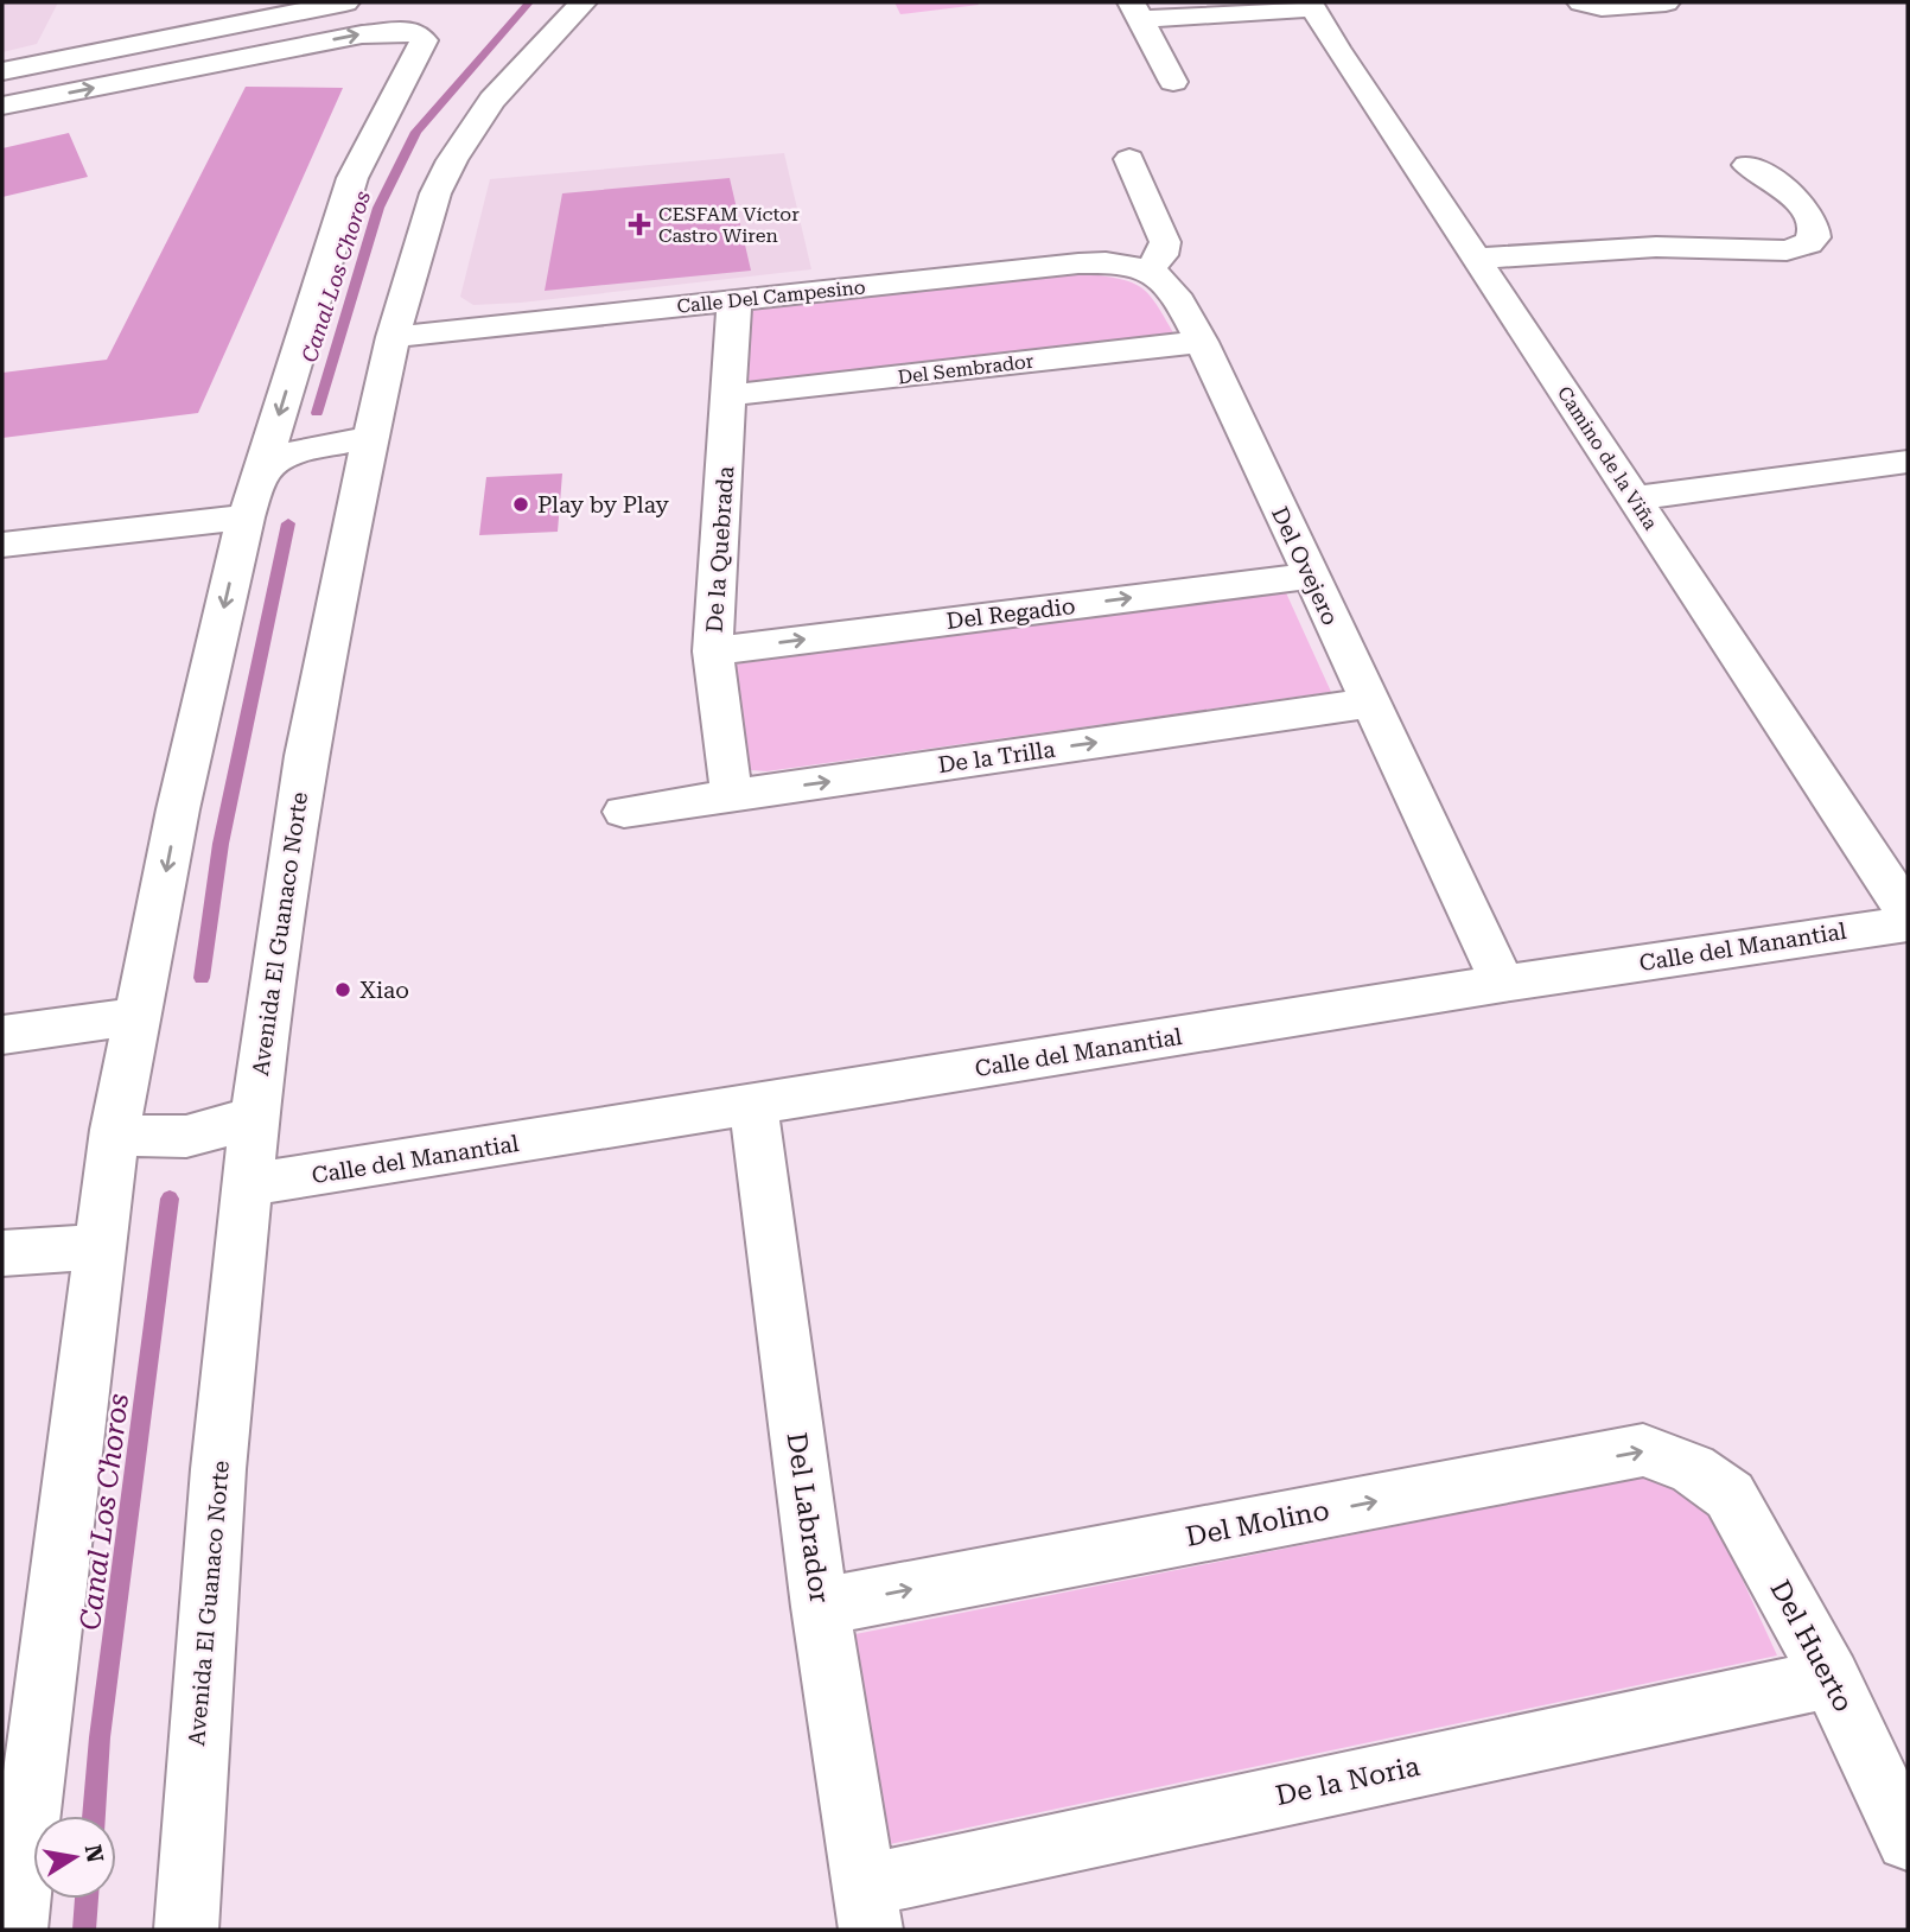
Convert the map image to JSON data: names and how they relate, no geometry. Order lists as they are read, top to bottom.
{
  "streets": {
    "street": [
      "Calle Del Campesino",
      "Del Sembrador",
      "Camino de la Viña",
      "De la Quebrada",
      "Del Ovejero",
      "Del Regadio",
      "De la Trilla",
      "Avenida El Guanaco Norte",
      "Calle del Manantial",
      "Del Labrador",
      "Del Molino",
      "Del Huerto",
      "De la Noria"
    ]
  },
  "crossings": [
    ["Calle Del Campesino", "De la Quebrada"],
    ["Calle Del Campesino", "Del Ovejero"],
    ["Calle Del Campesino", "Avenida El Guanaco Norte"],
    ["Del Sembrador", "De la Quebrada"],
    ["Del Sembrador", "Del Ovejero"],
    ["De la Quebrada", "Del Regadio"],
    ["De la Quebrada", "De la Trilla"],
    ["Del Ovejero", "Del Regadio"],
    ["Del Ovejero", "De la Trilla"],
    ["Del Ovejero", "Calle del Manantial"],
    ["Avenida El Guanaco Norte", "Calle del Manantial"],
    ["Calle del Manantial", "Del Labrador"],
    ["Del Labrador", "Del Molino"],
    ["Del Labrador", "De la Noria"],
    ["Del Molino", "Del Huerto"],
    ["Del Huerto", "De la Noria"]
  ],
  "one_way": ["Del Regadio", "De la Trilla", "Del Molino"],
  "water": ["Canal Los Choros"],
  "places": {
    "health": ["CESFAM Víctor Castro Wiren"],
    "other": ["Play by Play", "Xiao"]
  },
  "north": "right"
}
